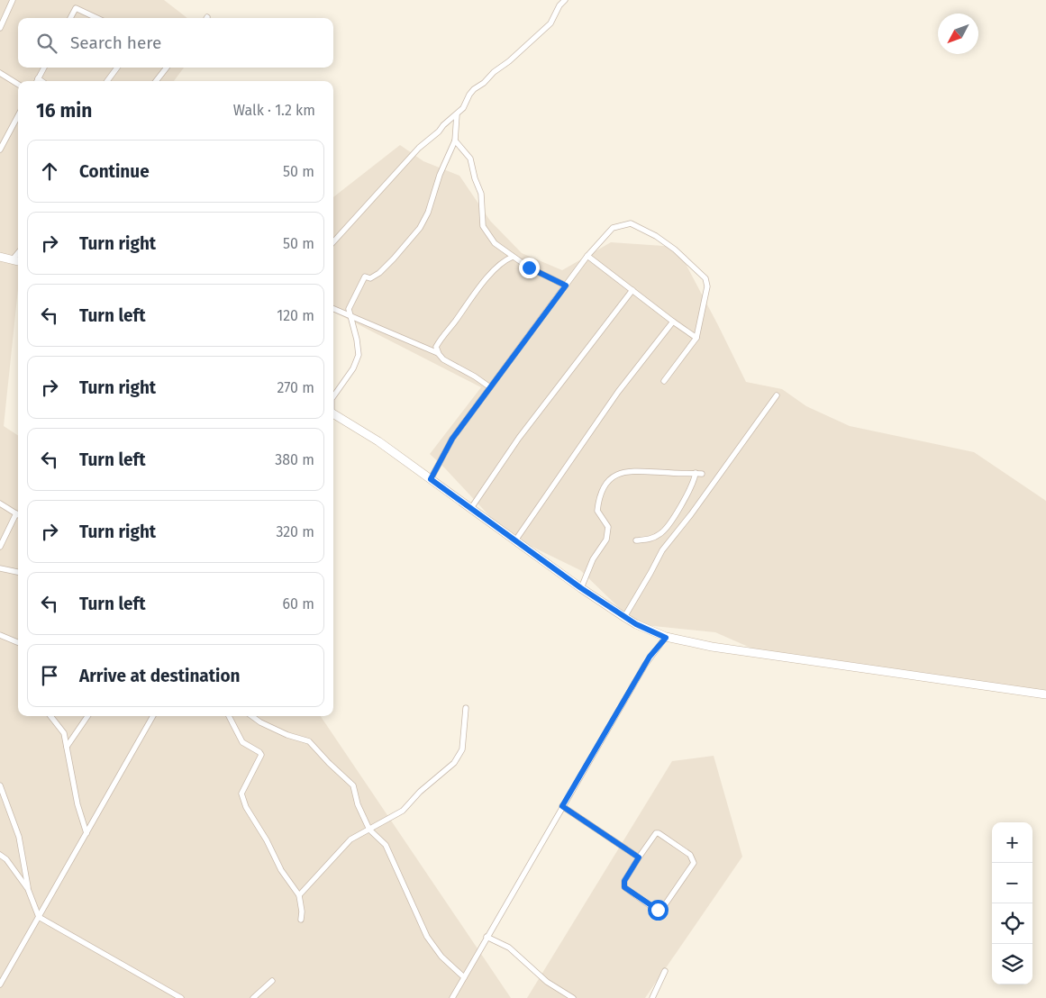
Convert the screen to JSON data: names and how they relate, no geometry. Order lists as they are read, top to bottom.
{
  "north": "bottom left",
  "page": {
    "search": "Search here",
    "heading": ["16 min", "Walk · 1.2 km"],
    "list": [
      ["Continue", "50 m"],
      ["Turn right", "50 m"],
      ["Turn left", "120 m"],
      ["Turn right", "270 m"],
      ["Turn left", "380 m"],
      ["Turn right", "320 m"],
      ["Turn left", "60 m"],
      "Arrive at destination"
    ],
    "map_buttons": ["+", "−"]
  }
}
